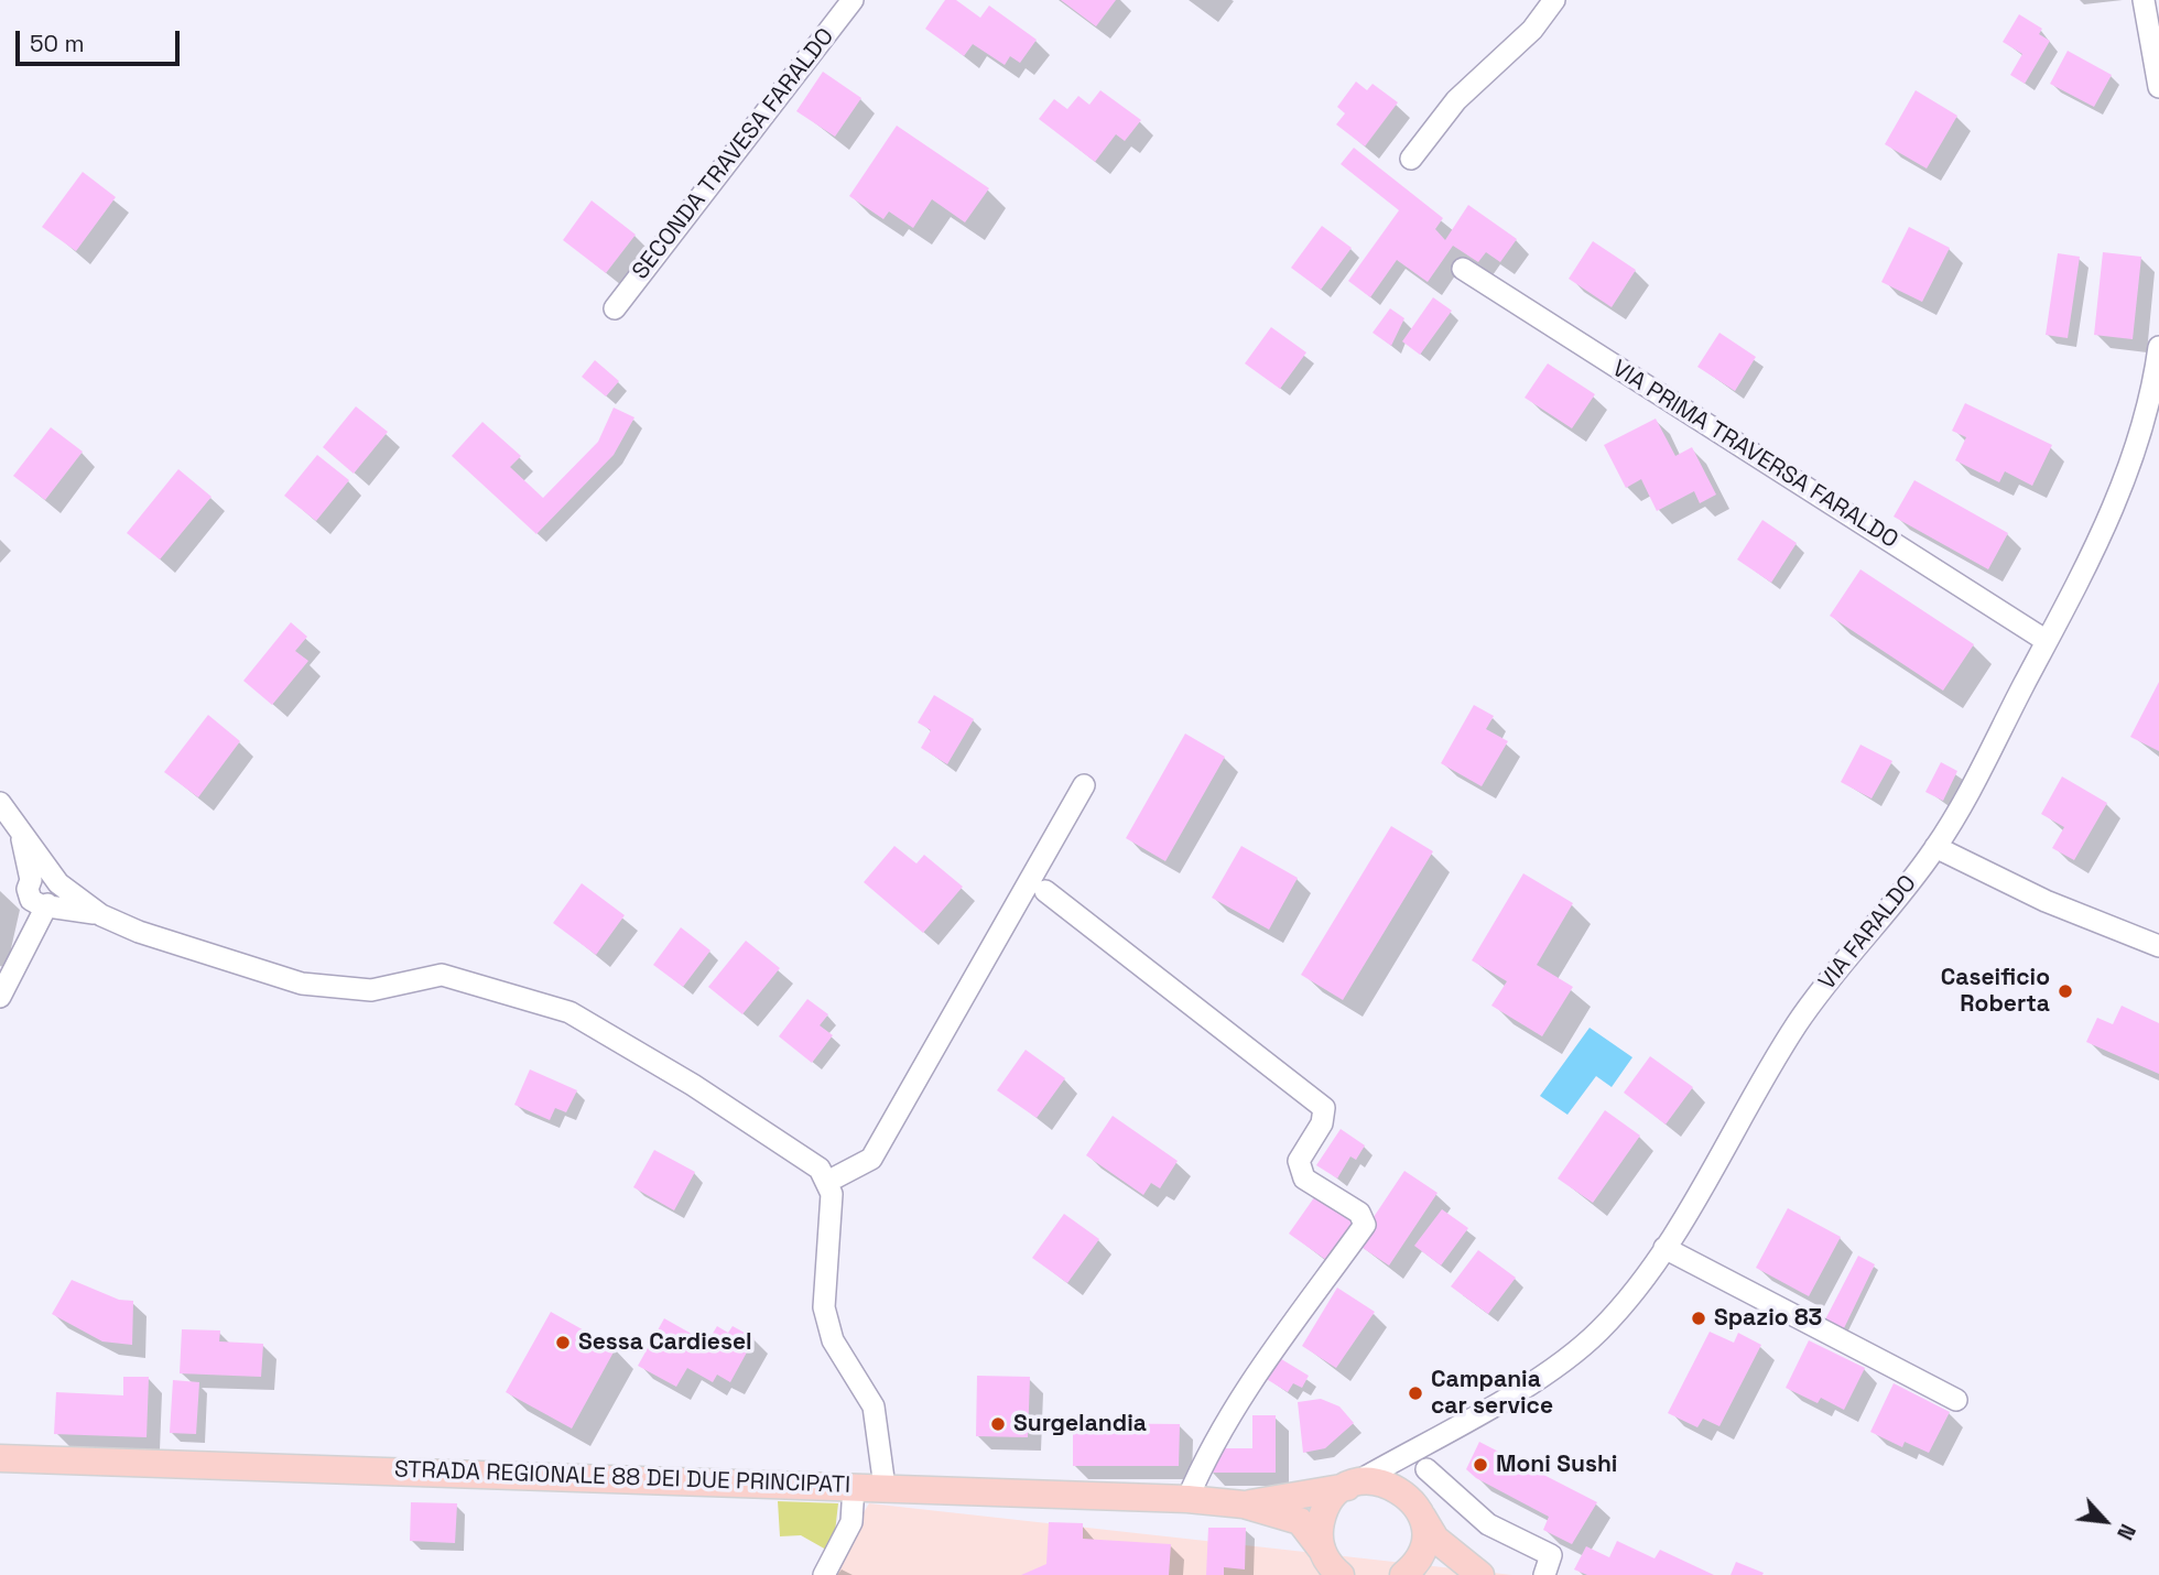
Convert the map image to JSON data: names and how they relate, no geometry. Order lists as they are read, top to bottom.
{
  "streets": {
    "main road": ["STRADA REGIONALE 88 DEI DUE PRINCIPATI"],
    "street": ["SECONDA TRAVESA FARALDO", "VIA PRIMA TRAVERSA FARALDO", "VIA FARALDO"]
  },
  "crossings": [
    ["VIA PRIMA TRAVERSA FARALDO", "VIA FARALDO"],
    ["VIA FARALDO", "STRADA REGIONALE 88 DEI DUE PRINCIPATI"]
  ],
  "places": [
    "Caseificio Roberta",
    "Spazio 83",
    "Sessa Cardiesel",
    "Campania car service",
    "Surgelandia",
    "Moni Sushi"
  ],
  "scale_bar": "50 m",
  "north": "bottom right"
}
